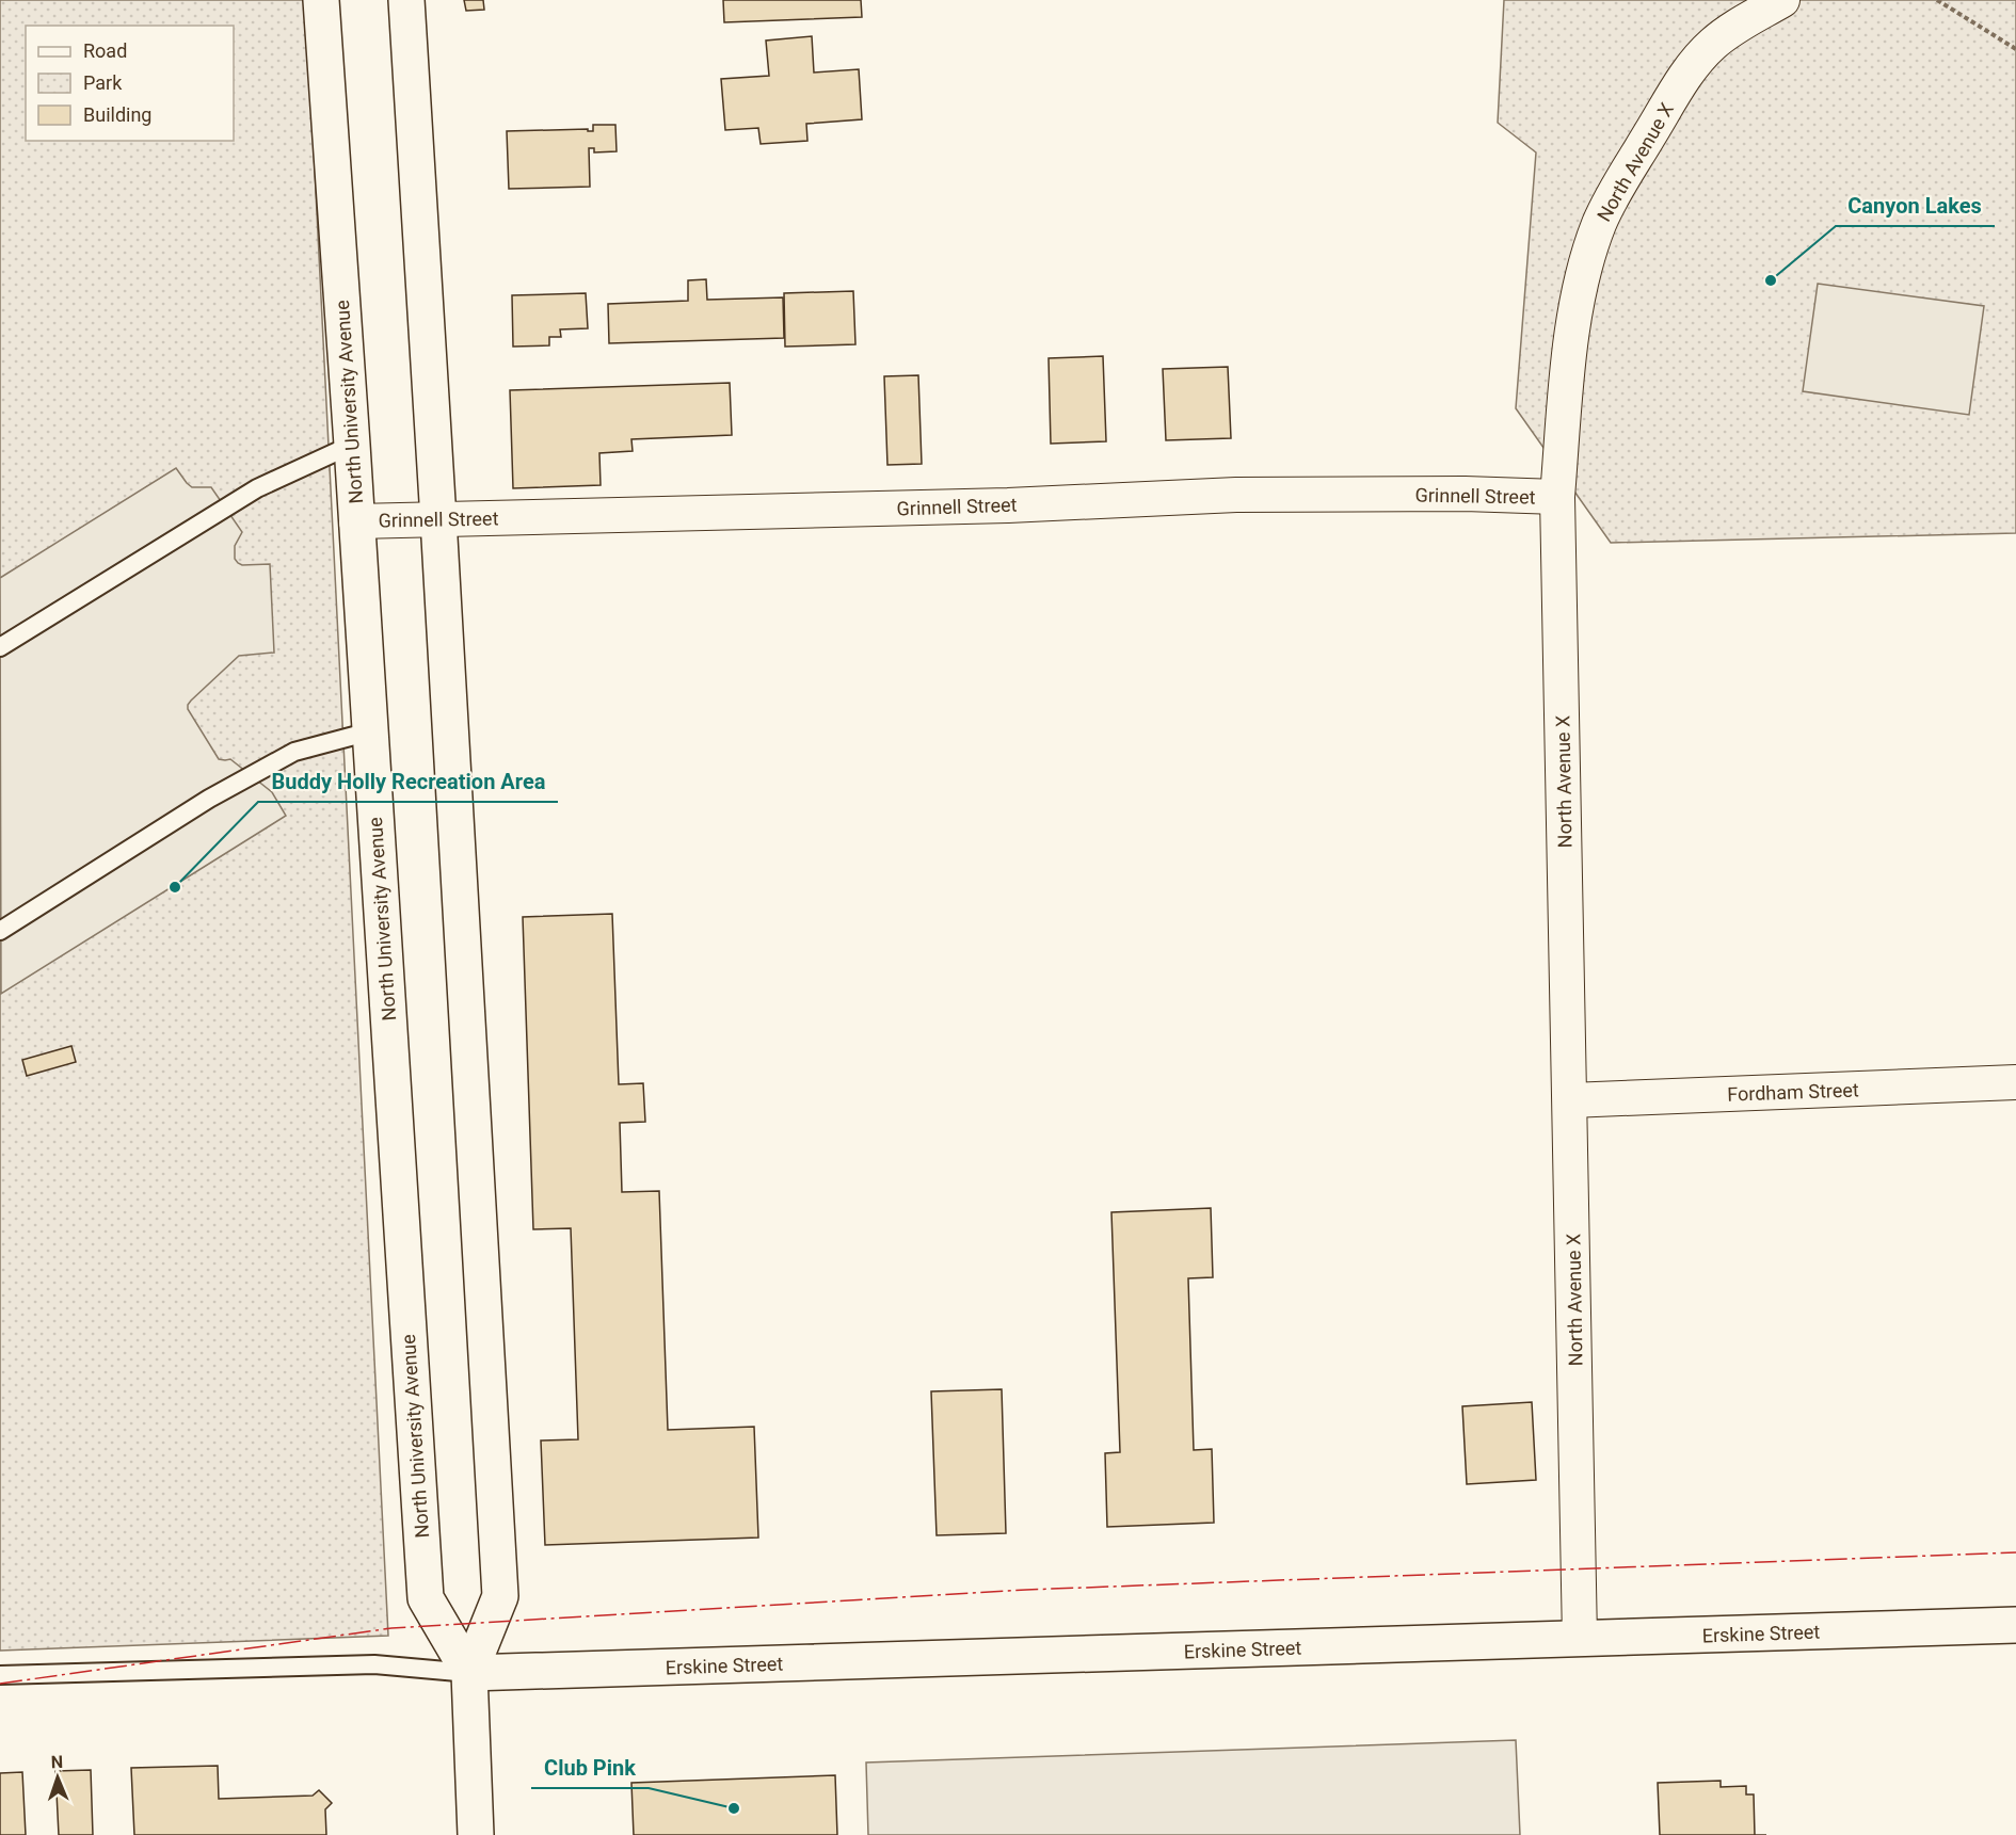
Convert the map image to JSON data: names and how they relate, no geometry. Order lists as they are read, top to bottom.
{
  "streets": {
    "main road": ["North University Avenue", "Erskine Street"],
    "street": ["North Avenue X", "Grinnell Street", "Fordham Street"]
  },
  "crossings": [
    ["North Avenue X", "Grinnell Street"],
    ["North Avenue X", "Fordham Street"],
    ["North Avenue X", "Erskine Street"],
    ["North University Avenue", "Grinnell Street"],
    ["North University Avenue", "Erskine Street"]
  ],
  "places": ["Canyon Lakes", "Buddy Holly Recreation Area", "Club Pink"],
  "legend": ["Road", "Park", "Building"],
  "north": "top"
}
